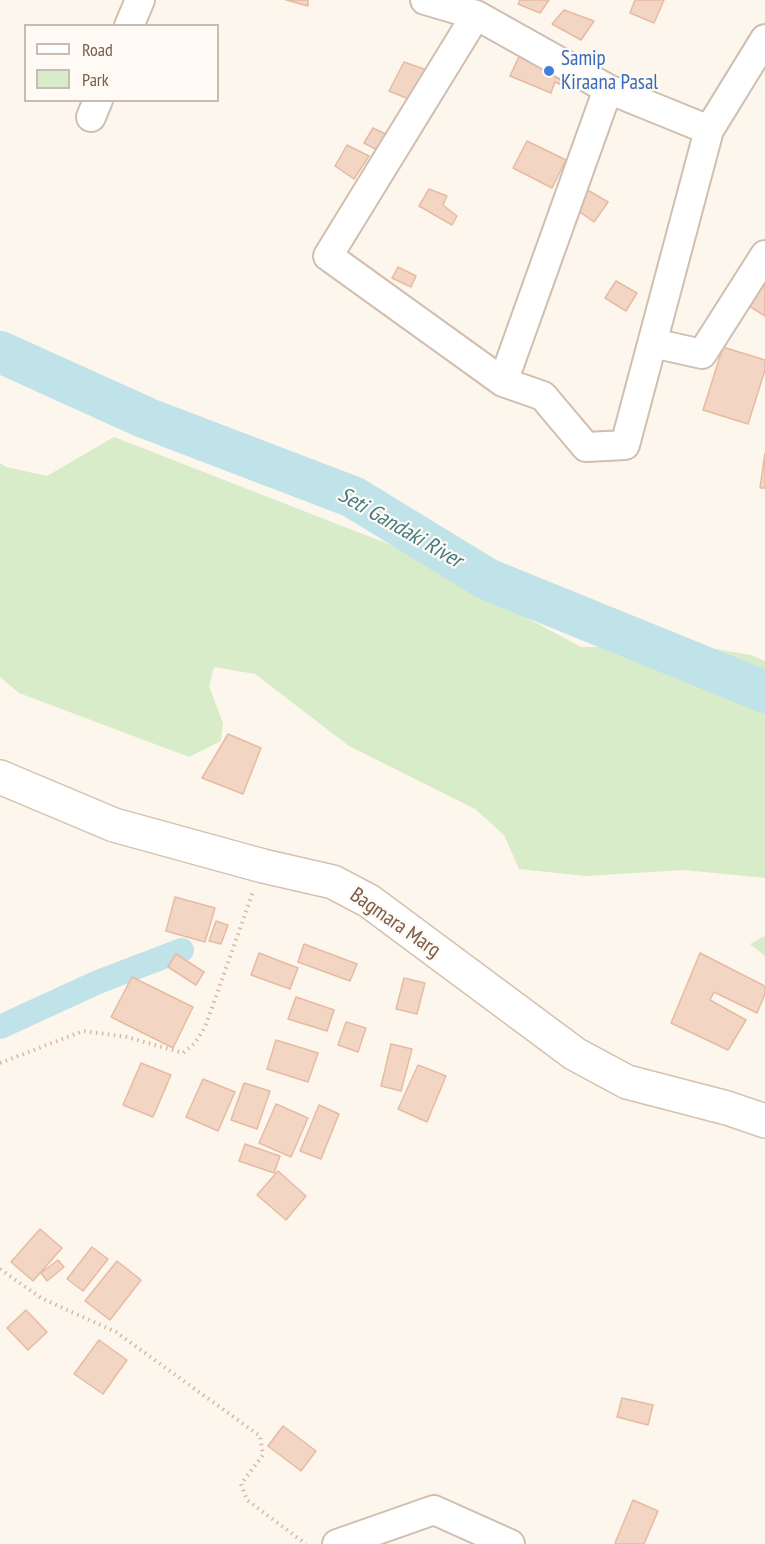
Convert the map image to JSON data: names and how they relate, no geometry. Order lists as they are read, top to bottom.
{
  "streets": {
    "main road": ["Bagmara Marg"]
  },
  "water": ["Seti Gandaki River"],
  "places": ["Samip Kiraana Pasal"],
  "legend": ["Road", "Park"]
}
